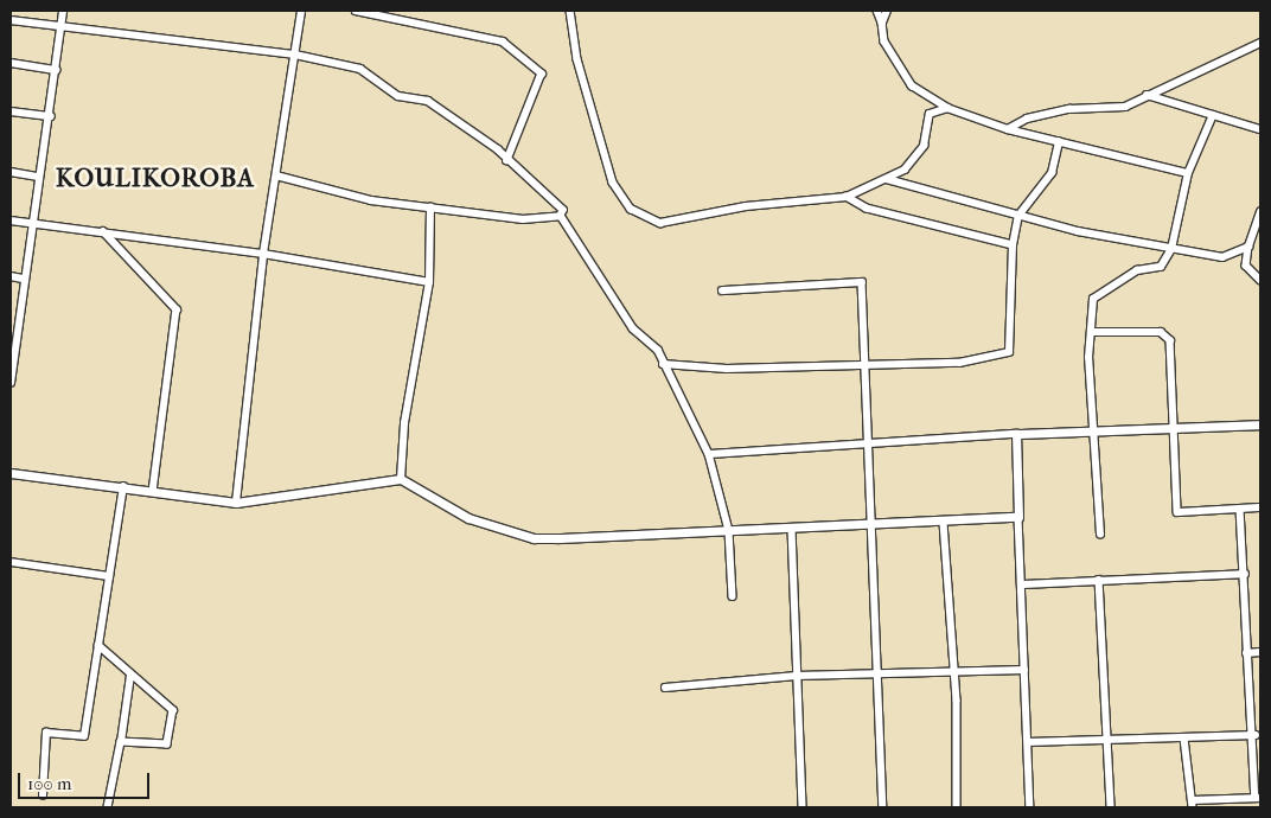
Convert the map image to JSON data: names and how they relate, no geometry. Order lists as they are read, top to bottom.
{
  "districts": ["KOULIKOROBA"],
  "scale_bar": "100 m"
}
